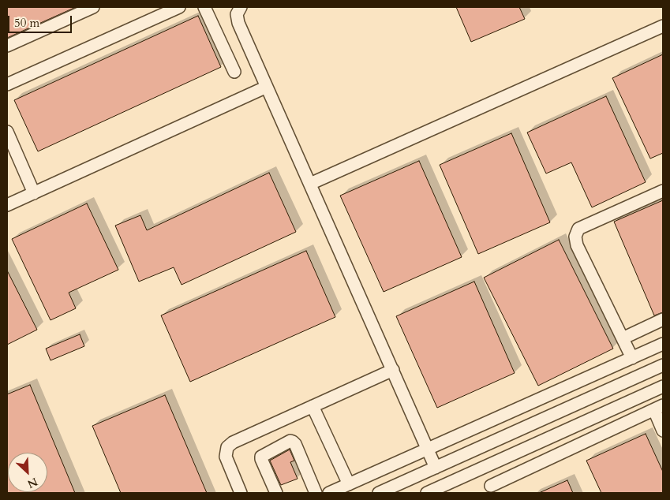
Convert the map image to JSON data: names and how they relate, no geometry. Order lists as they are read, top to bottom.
{
  "scale_bar": "50 m",
  "north": "bottom right"
}
